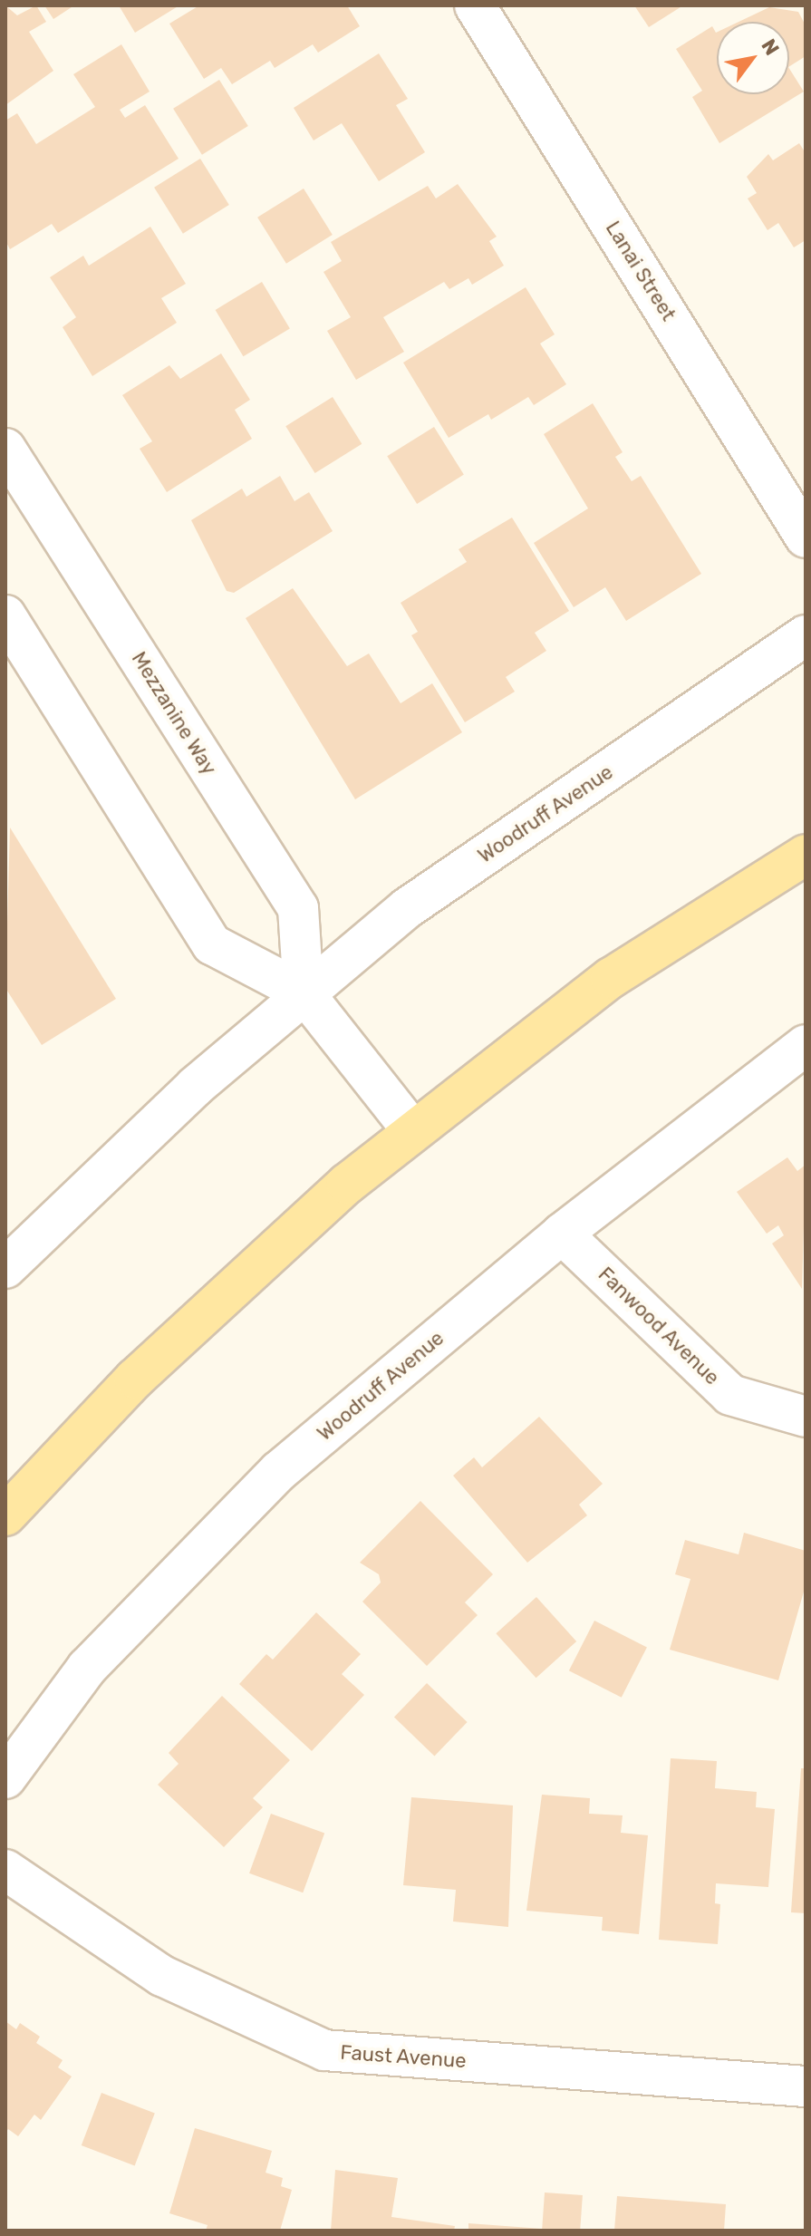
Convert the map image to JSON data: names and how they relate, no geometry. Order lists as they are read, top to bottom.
{
  "streets": {
    "street": [
      "Lanai Street",
      "Mezzanine Way",
      "Woodruff Avenue",
      "Fanwood Avenue",
      "Faust Avenue"
    ]
  },
  "crossings": [
    ["Mezzanine Way", "Woodruff Avenue"],
    ["Woodruff Avenue", "Fanwood Avenue"]
  ],
  "north": "top right"
}
